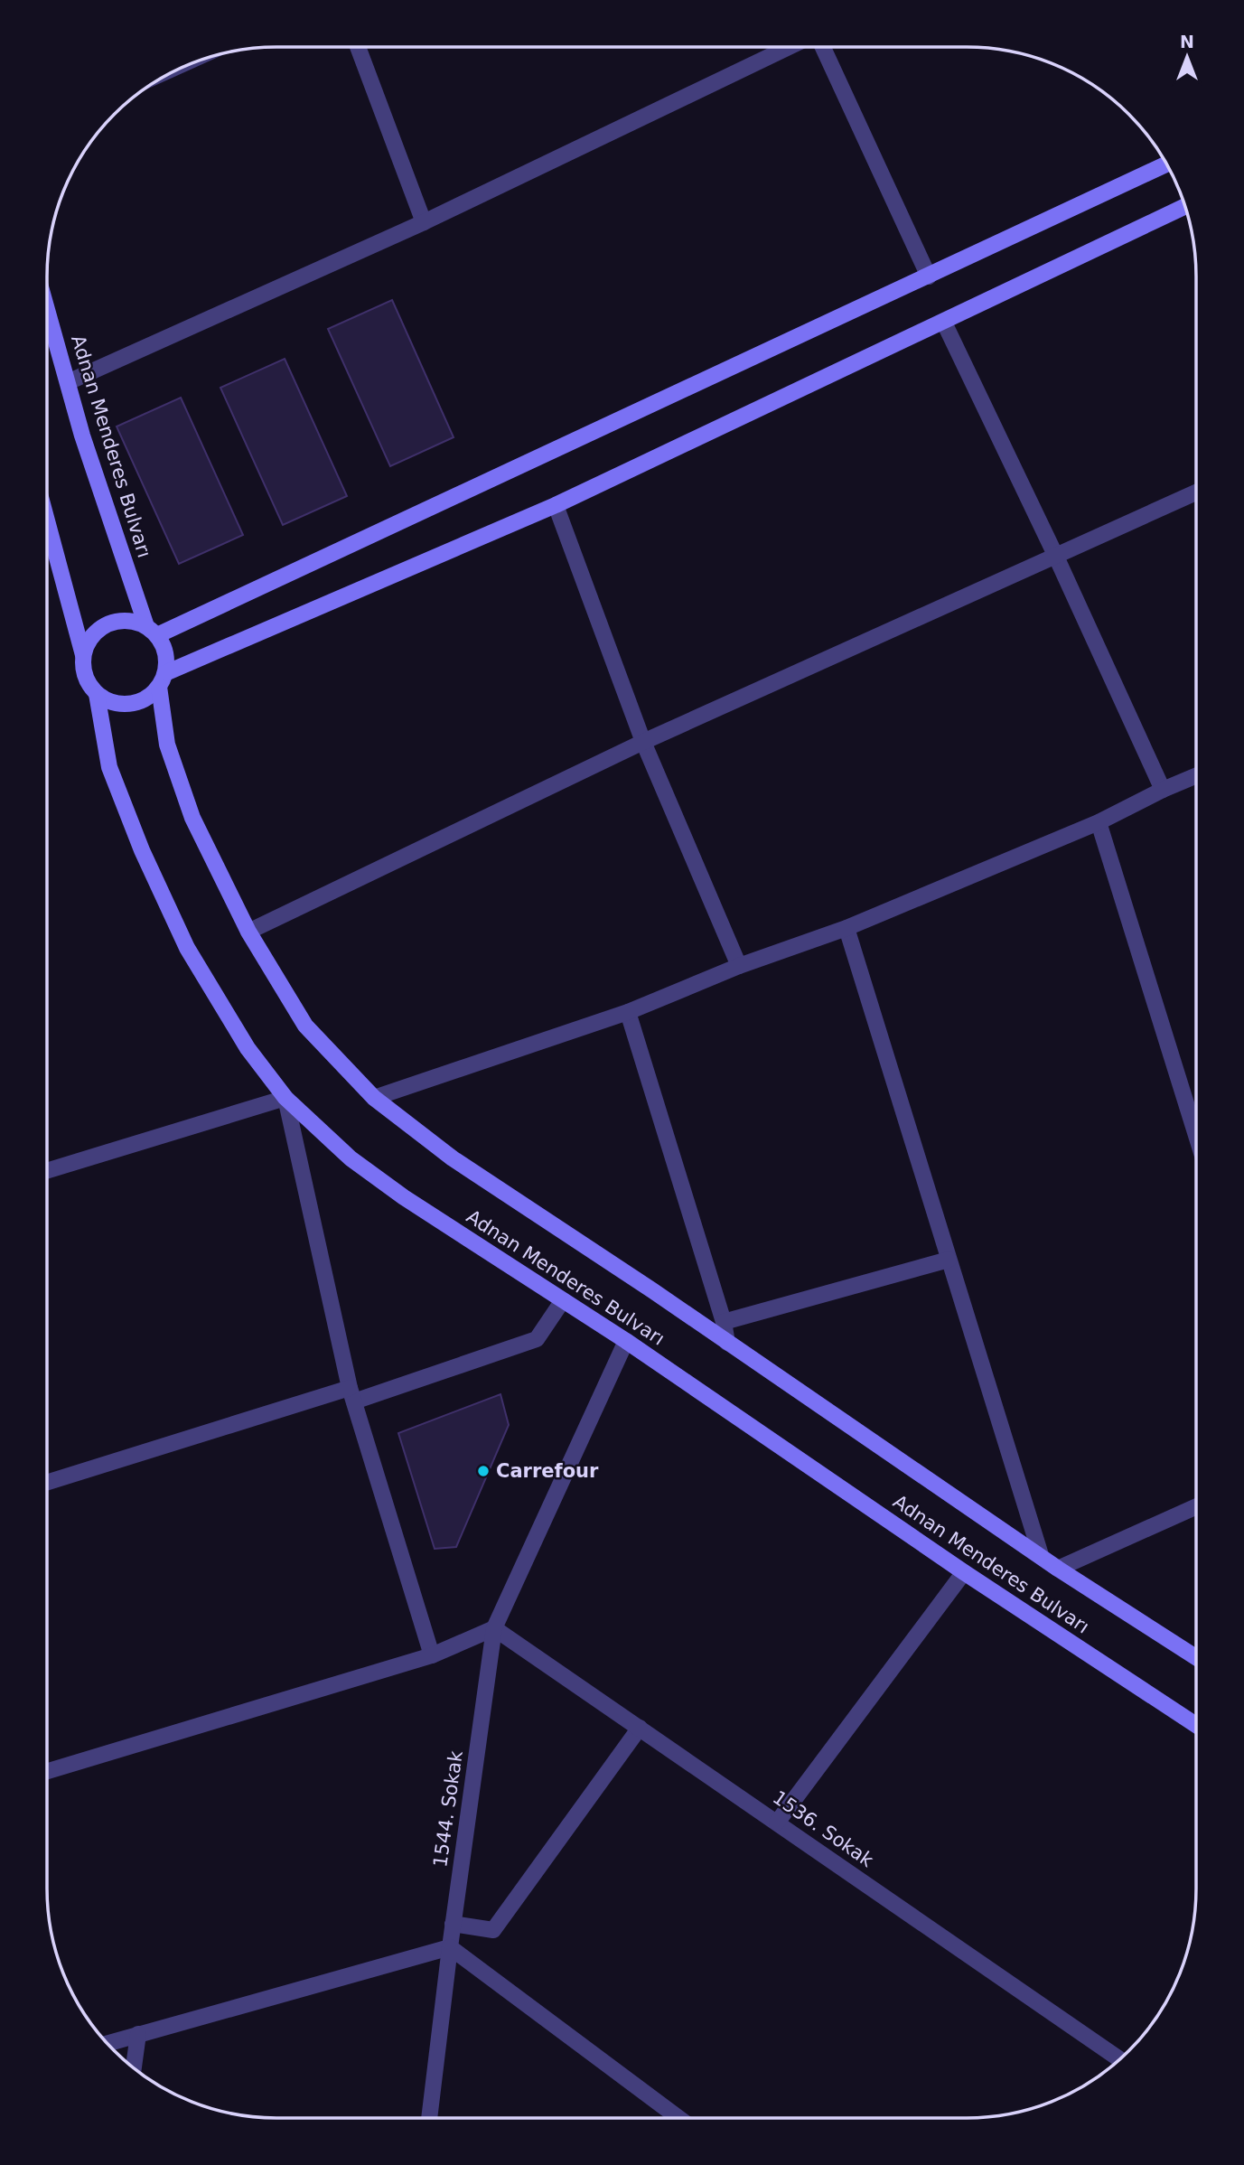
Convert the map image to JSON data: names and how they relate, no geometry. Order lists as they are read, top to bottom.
{
  "streets": {
    "main road": ["Adnan Menderes Bulvarı"],
    "street": ["1544. Sokak", "1536. Sokak"]
  },
  "crossings": [
    ["Adnan Menderes Bulvarı", "1544. Sokak"],
    ["1544. Sokak", "1536. Sokak"]
  ],
  "places": ["Carrefour"],
  "north": "top"
}
